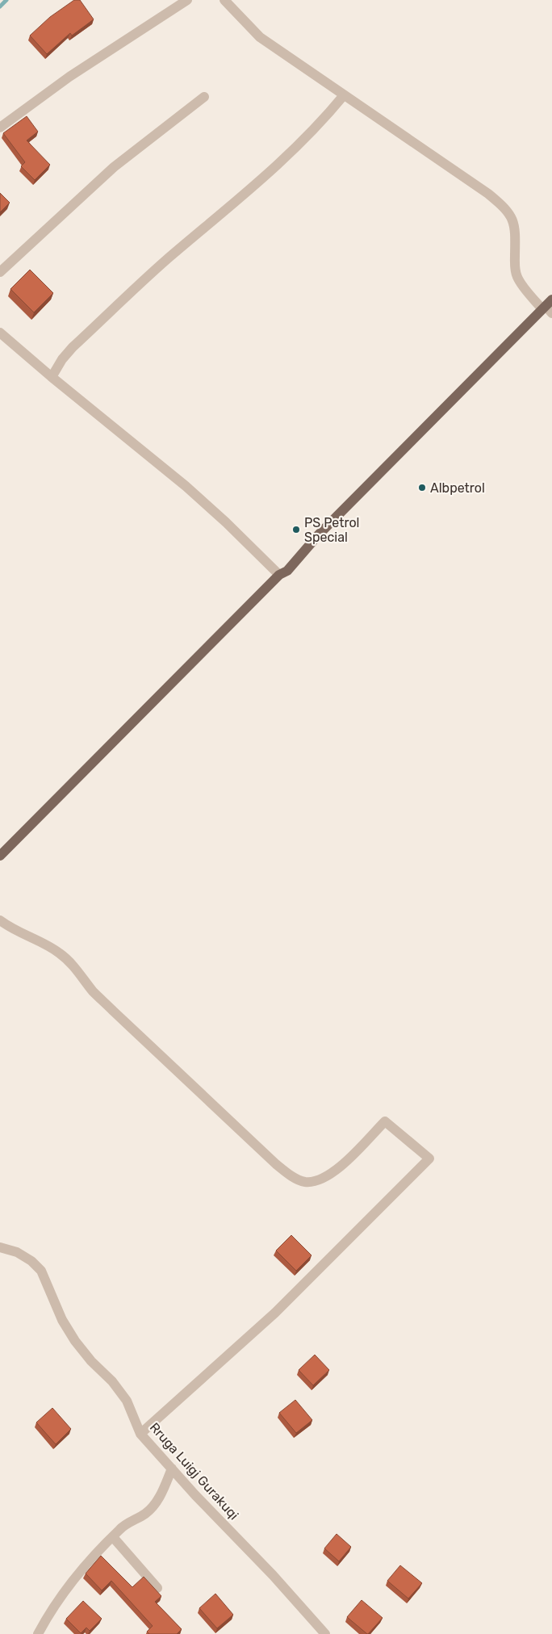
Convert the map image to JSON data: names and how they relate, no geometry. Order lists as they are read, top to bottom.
{
  "streets": {
    "street": ["Rruga Luigj Gurakuqi"]
  },
  "places": ["Albpetrol", "PS Petrol Special"]
}
